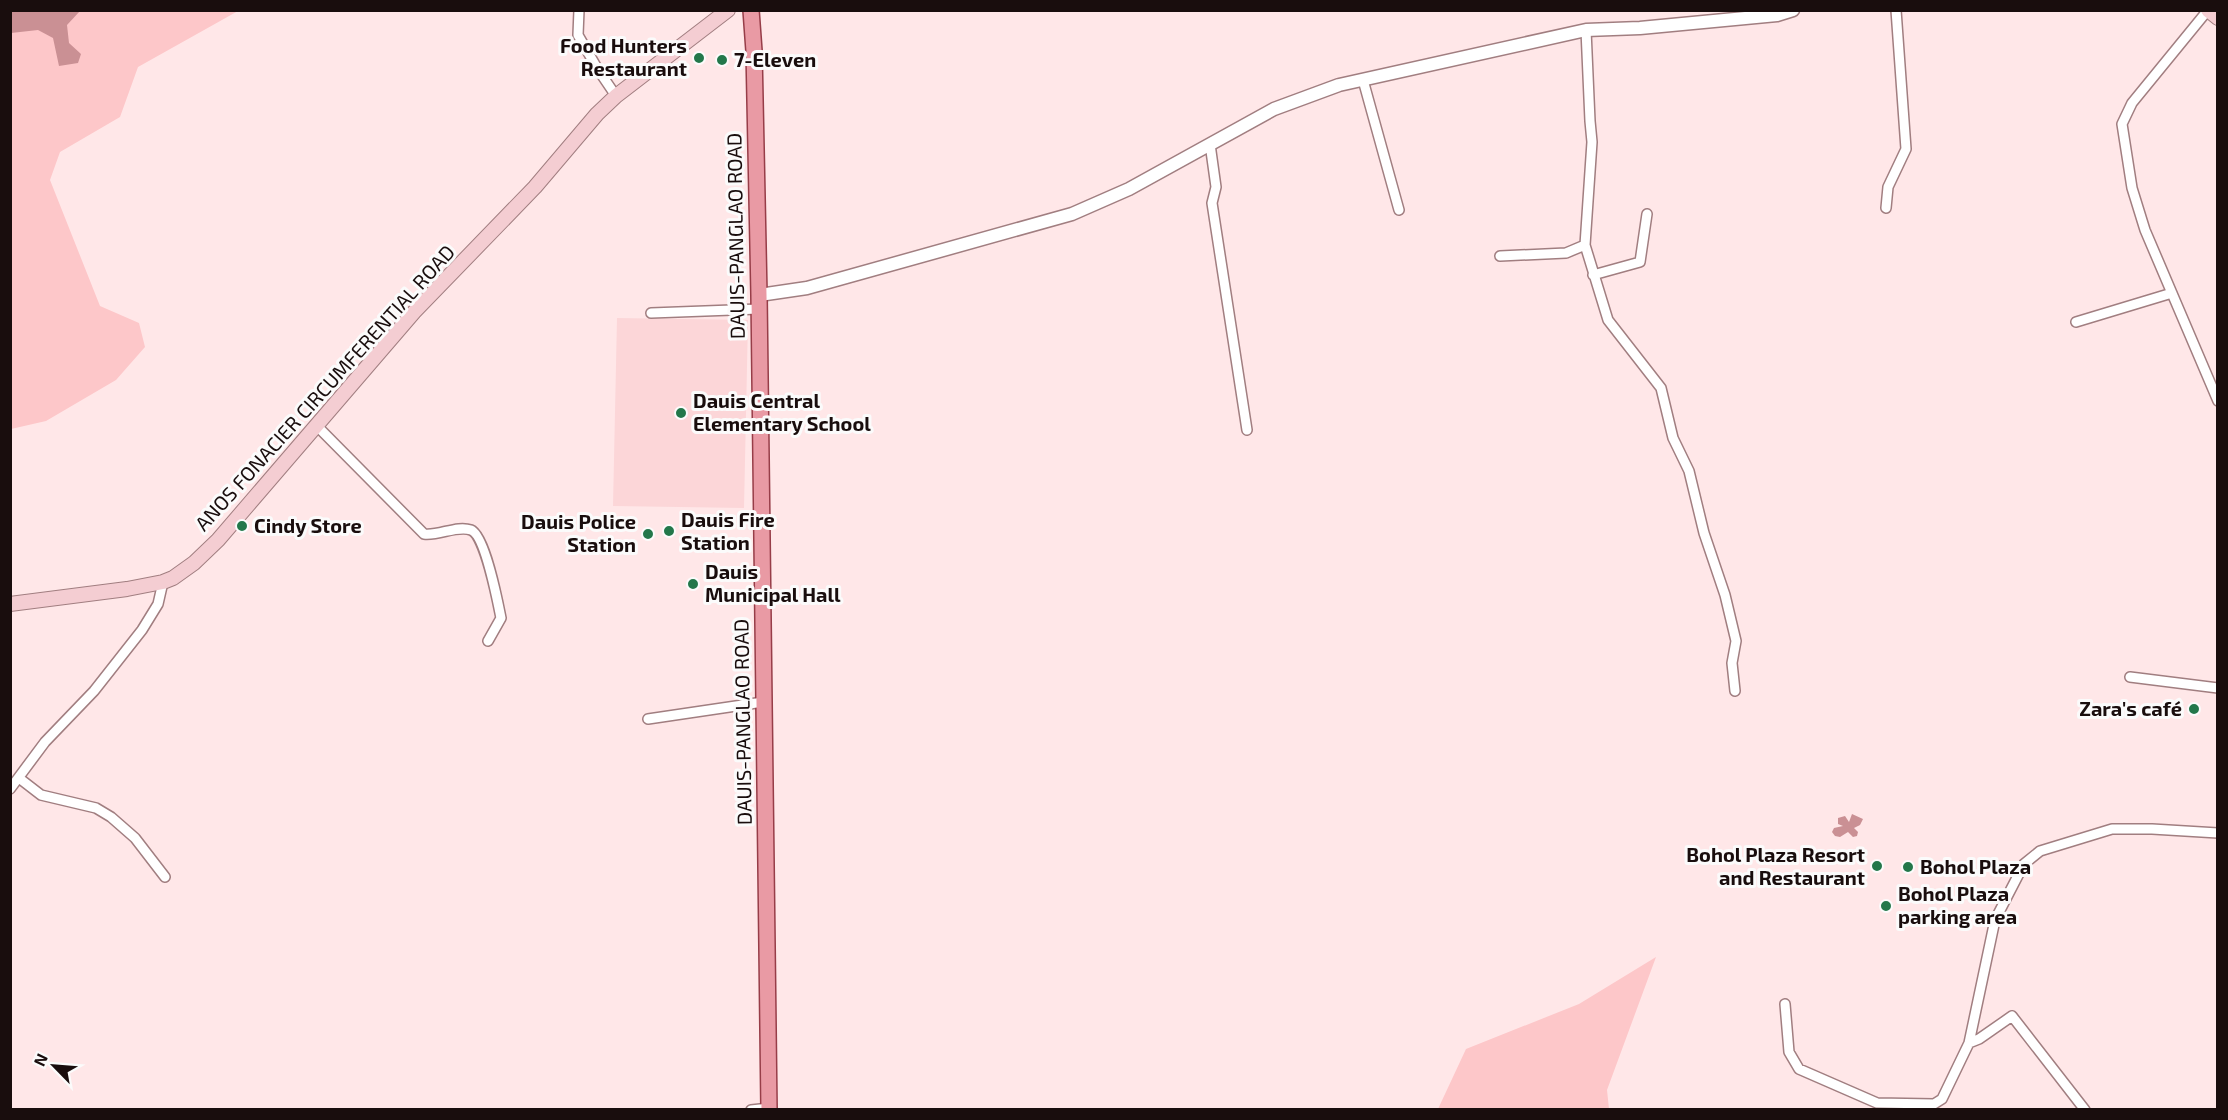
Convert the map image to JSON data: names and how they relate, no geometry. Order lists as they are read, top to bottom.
{
  "streets": {
    "main road": ["DAUIS-PANGLAO ROAD", "ANOS FONACIER CIRCUMFERENTIAL ROAD"]
  },
  "places": [
    "Food Hunters Restaurant",
    "7-Eleven",
    "Dauis Central Elementary School",
    "Cindy Store",
    "Dauis Fire Station",
    "Dauis Police Station",
    "Dauis Municipal Hall",
    "Zara's café",
    "Bohol Plaza Resort and Restaurant",
    "Bohol Plaza",
    "Bohol Plaza parking area"
  ],
  "north": "top left"
}
